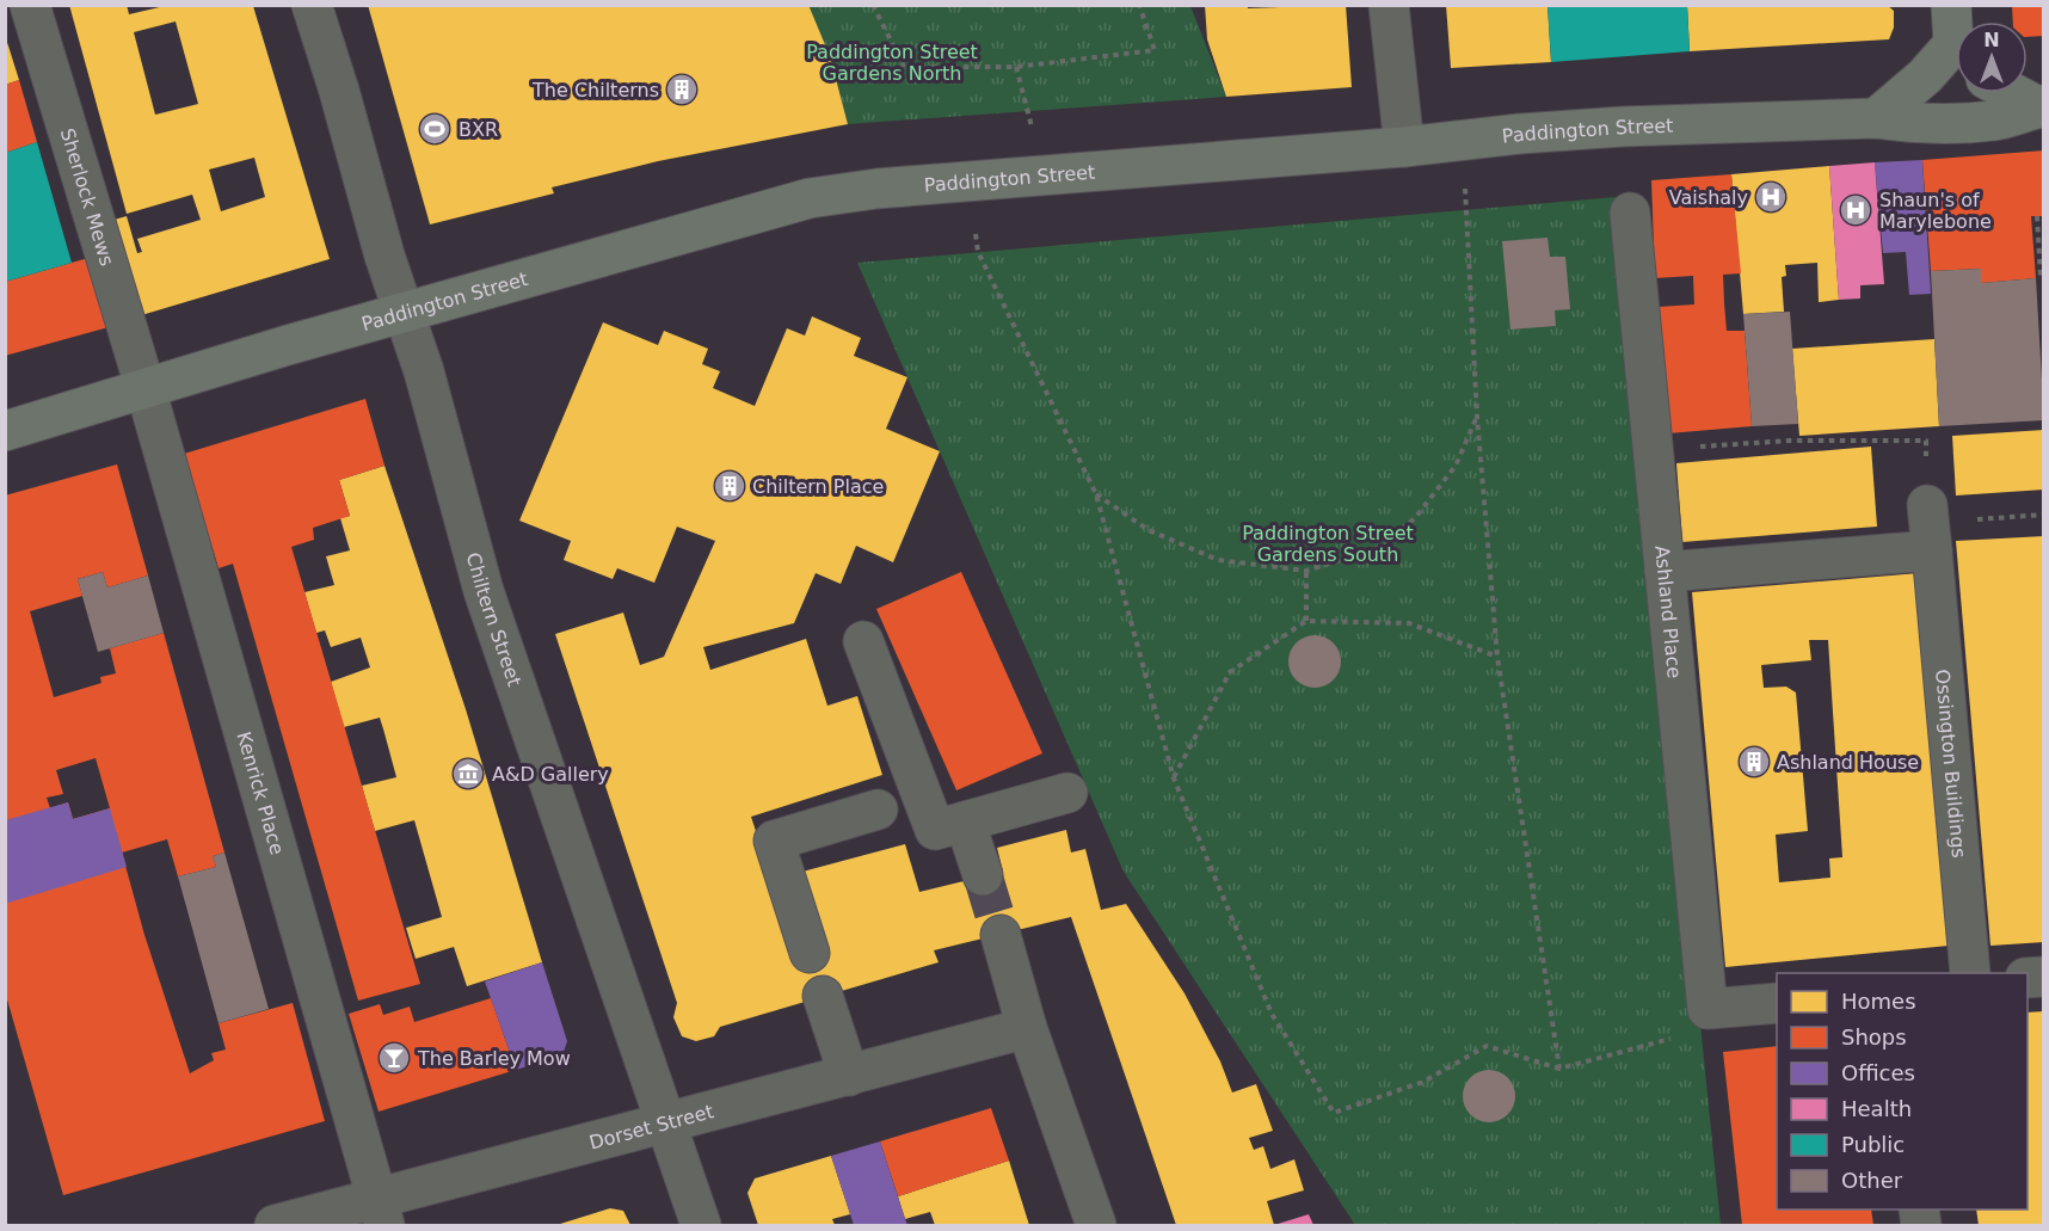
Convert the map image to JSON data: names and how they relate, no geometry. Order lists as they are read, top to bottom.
{
  "streets": {
    "main road": ["Paddington Street"],
    "street": [
      "Sherlock Mews",
      "Ashland Place",
      "Chiltern Street",
      "Ossington Buildings",
      "Kenrick Place",
      "Dorset Street"
    ]
  },
  "crossings": [
    ["Paddington Street", "Sherlock Mews"],
    ["Paddington Street", "Chiltern Street"],
    ["Paddington Street", "Kenrick Place"],
    ["Sherlock Mews", "Kenrick Place"],
    ["Chiltern Street", "Dorset Street"],
    ["Kenrick Place", "Dorset Street"]
  ],
  "parks": ["Paddington Street Gardens North", "Paddington Street Gardens South"],
  "places": {
    "building": ["The Chilterns", "Chiltern Place", "Ashland House"],
    "sports": ["BXR"],
    "hospital": ["Vaishaly", "Shaun's of Marylebone"],
    "museum": ["A&D Gallery"],
    "bar": ["The Barley Mow"]
  },
  "legend": [
    "Homes",
    "Shops",
    "Offices",
    "Health",
    "Public",
    "Other"
  ],
  "north": "top"
}
